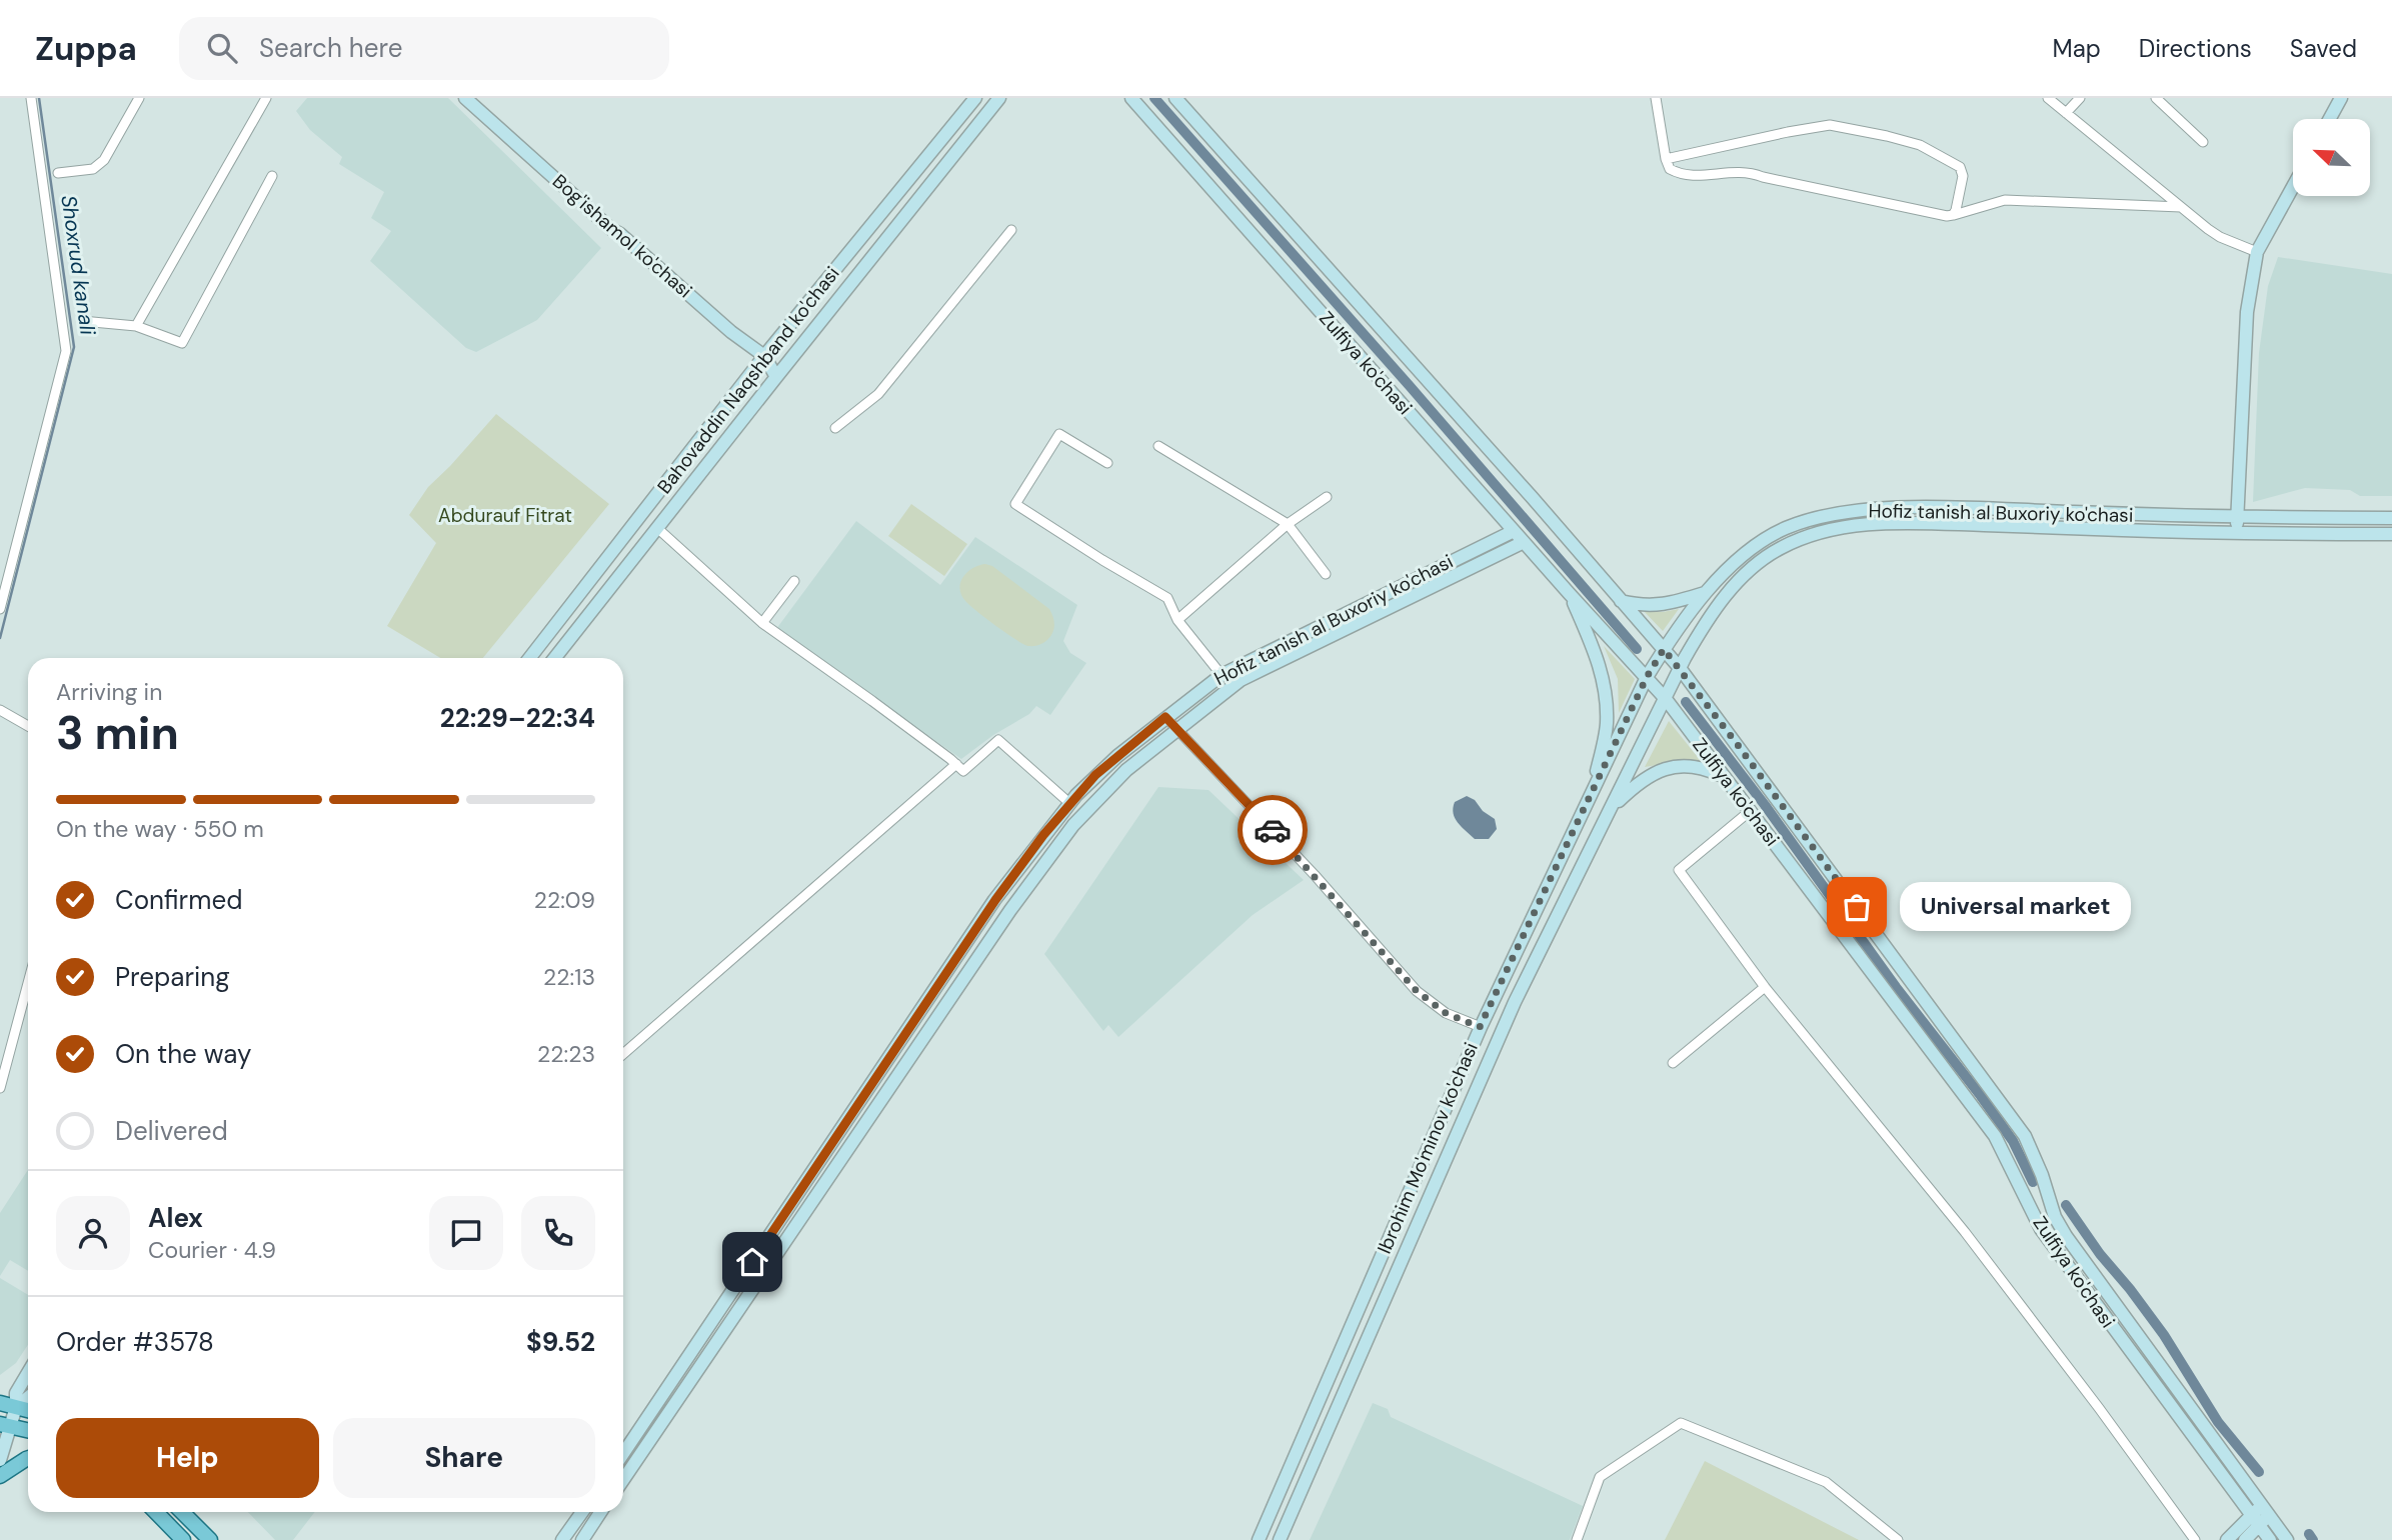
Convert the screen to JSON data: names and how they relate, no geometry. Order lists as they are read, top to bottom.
{
  "streets": {
    "main road": [
      "Bog'ishamol ko'chasi",
      "Zulfiya ko'chasi",
      "Bahovaddin Naqshband ko'chasi",
      "Hofiz tanish al Buxoriy ko'chasi",
      "Ibrohim Mo'minov ko'chasi"
    ]
  },
  "crossings": [
    ["Bog'ishamol ko'chasi", "Bahovaddin Naqshband ko'chasi"],
    ["Zulfiya ko'chasi", "Hofiz tanish al Buxoriy ko'chasi"],
    ["Zulfiya ko'chasi", "Ibrohim Mo'minov ko'chasi"],
    ["Hofiz tanish al Buxoriy ko'chasi", "Ibrohim Mo'minov ko'chasi"]
  ],
  "water": ["Shoxrud kanali"],
  "parks": ["Abdurauf Fitrat"],
  "places": ["Universal market"],
  "north": "top left",
  "page": {
    "header": "Zuppa",
    "search": "Search here",
    "nav": ["Map", "Directions", "Saved"],
    "heading": ["3 min", "Arriving in", "22:29–22:34"],
    "panel": [
      "Alex",
      "Courier · 4.9",
      "Order #3578",
      "$9.52"
    ],
    "bar": "On the way · 550 m",
    "list": [
      ["Confirmed", "22:09"],
      ["Preparing", "22:13"],
      ["On the way", "22:23"],
      "Delivered"
    ],
    "bubble": "Universal market",
    "buttons": ["Help", "Share"]
  }
}
